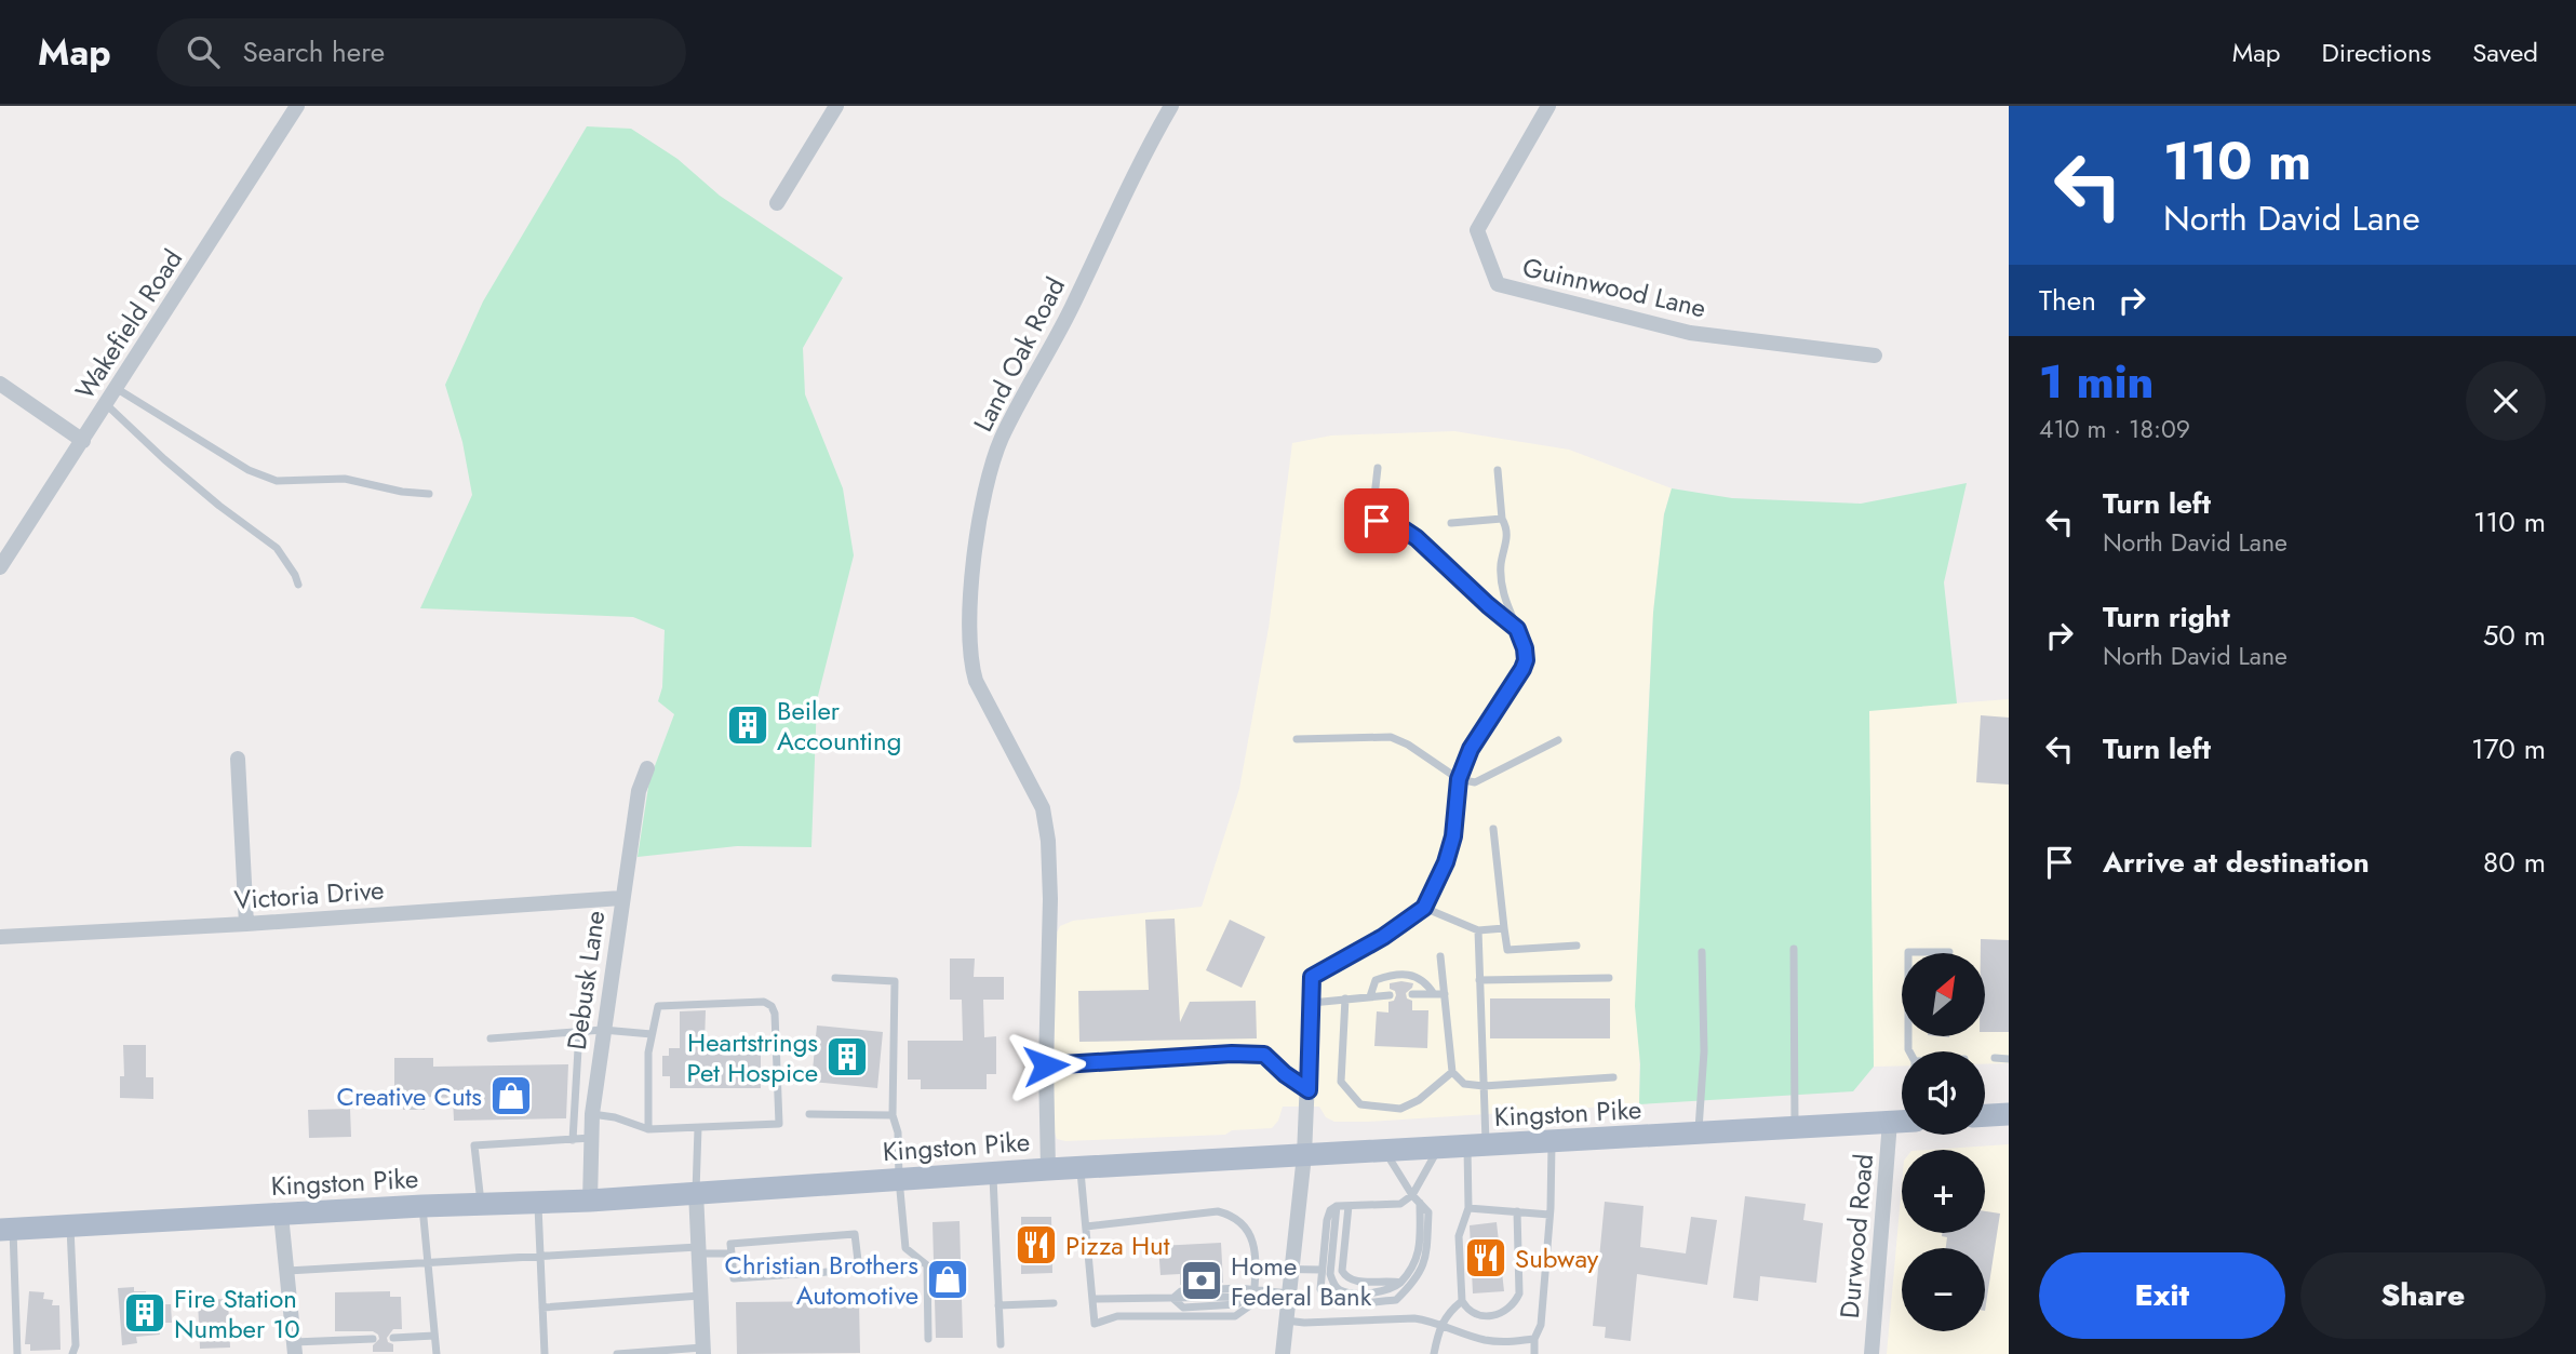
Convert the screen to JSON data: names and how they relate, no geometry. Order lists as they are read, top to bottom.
{
  "streets": {
    "main road": ["Kingston Pike"],
    "street": [
      "Guinnwood Lane",
      "Wakefield Road",
      "Land Oak Road",
      "Victoria Drive",
      "Debusk Lane",
      "Durwood Road"
    ]
  },
  "crossings": [
    ["Land Oak Road", "Kingston Pike"],
    ["Victoria Drive", "Debusk Lane"],
    ["Debusk Lane", "Kingston Pike"],
    ["Kingston Pike", "Durwood Road"]
  ],
  "places": {
    "building": ["Beiler Accounting", "Heartstrings Pet Hospice", "Fire Station Number 10"],
    "shop": ["Creative Cuts", "Christian Brothers Automotive"],
    "restaurant": ["Pizza Hut", "Subway"],
    "bank": ["Home Federal Bank"]
  },
  "north": "top right",
  "page": {
    "header": "Map",
    "search": "Search here",
    "nav": ["Map", "Directions", "Saved"],
    "turn": ["110 m", "North David Lane"],
    "then": "Then",
    "heading": ["1 min", "410 m · 18:09"],
    "list": [
      {
        "name": "Turn left",
        "note": "North David Lane",
        "value": "110 m"
      },
      {
        "name": "Turn right",
        "note": "North David Lane",
        "value": "50 m"
      },
      {
        "name": "Turn left",
        "value": "170 m"
      },
      {
        "name": "Arrive at destination",
        "value": "80 m"
      }
    ],
    "map_buttons": ["+", "−"],
    "buttons": ["Exit", "Share"]
  }
}
